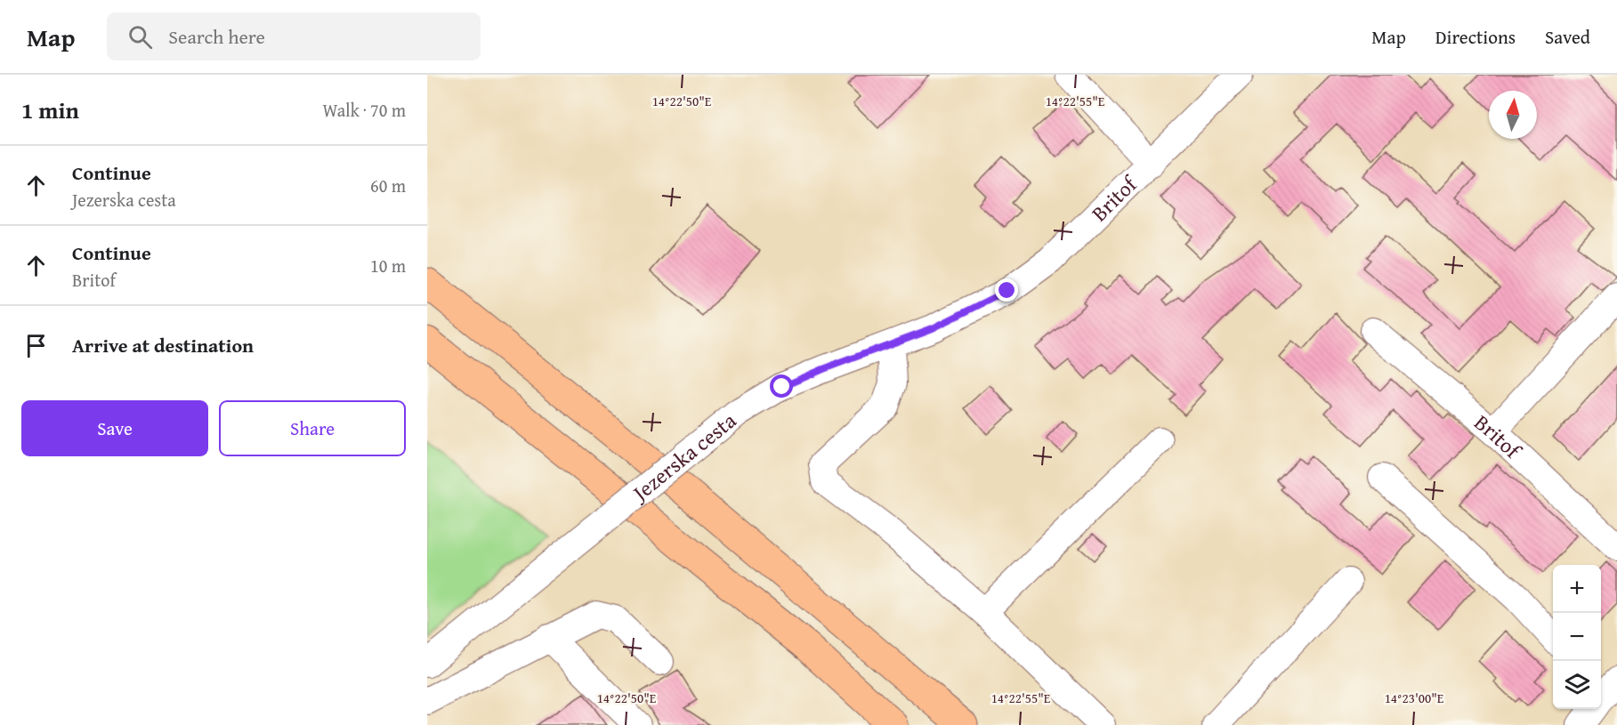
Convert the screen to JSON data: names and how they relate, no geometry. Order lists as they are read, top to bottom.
{
  "streets": {
    "street": ["Britof", "Jezerska cesta"]
  },
  "crossings": [
    ["Britof", "Jezerska cesta"]
  ],
  "north": "top",
  "page": {
    "header": "Map",
    "search": "Search here",
    "nav": ["Map", "Directions", "Saved"],
    "heading": ["1 min", "Walk · 70 m"],
    "list": [
      ["Continue", "Jezerska cesta", "60 m"],
      ["Continue", "Britof", "10 m"],
      "Arrive at destination"
    ],
    "buttons": ["Save", "Share"],
    "map_buttons": ["+", "−"]
  },
  "coordinates": ["14°22'50\"E", "14°22'55\"E", "14°23'00\"E"]
}
